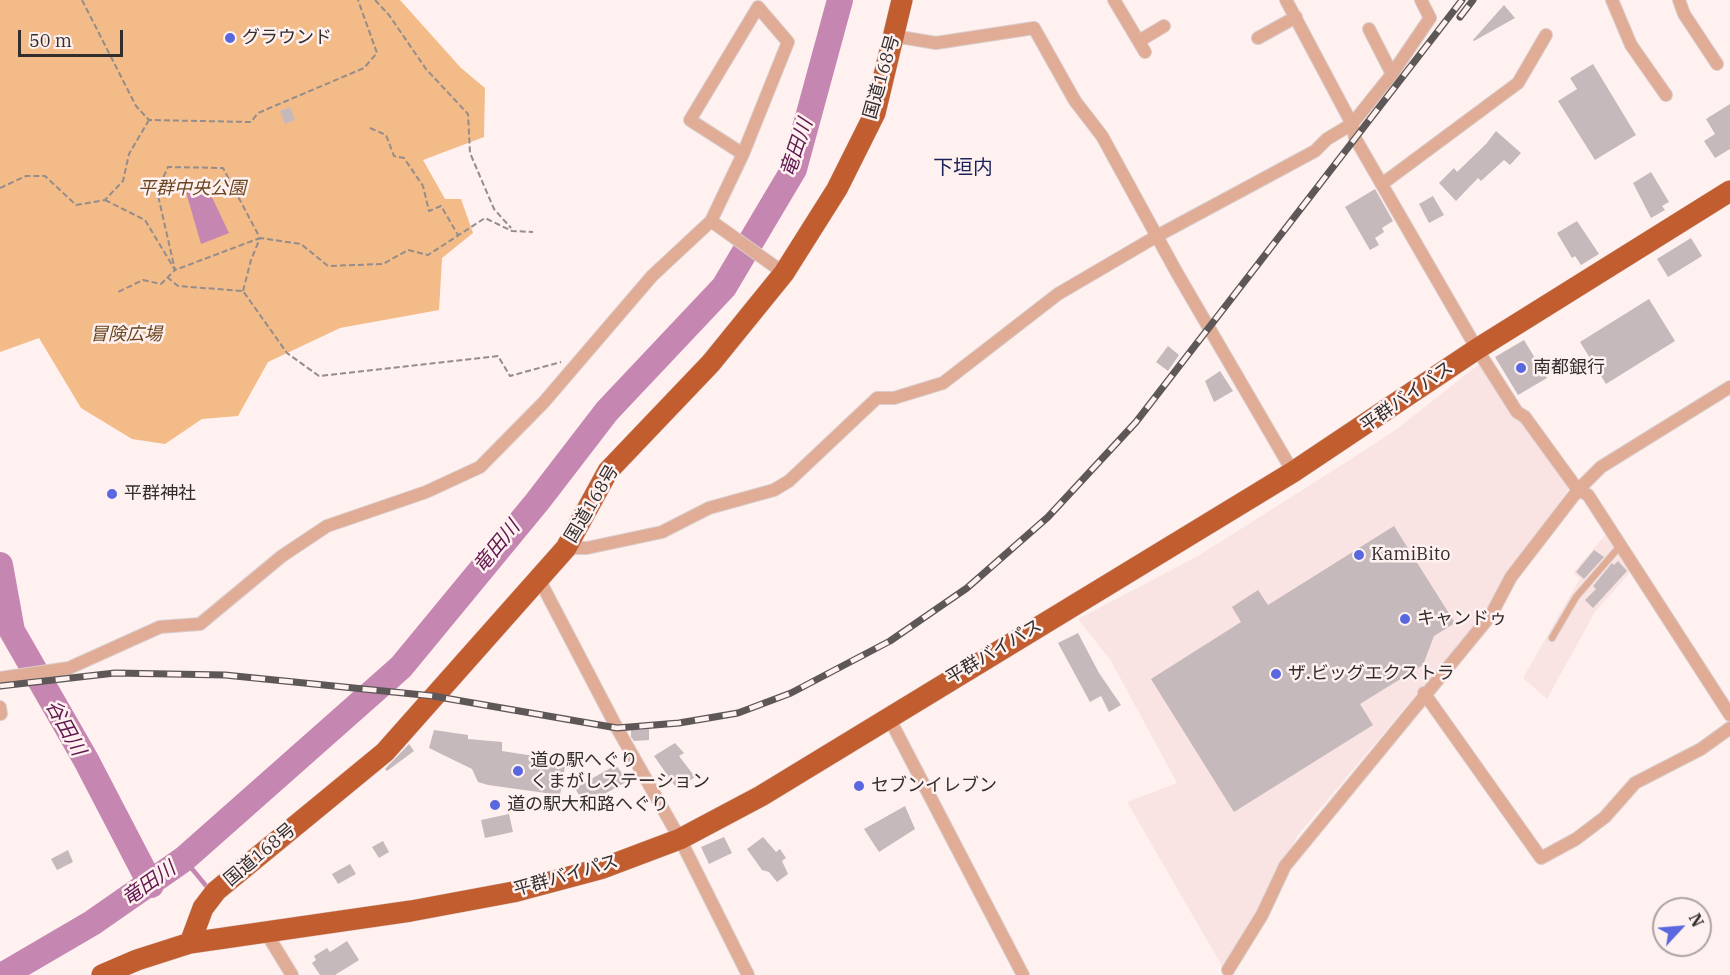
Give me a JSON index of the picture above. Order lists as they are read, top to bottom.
{
  "streets": {
    "highway": ["国道168号", "平群バイパス"]
  },
  "crossings": [
    ["国道168号", "平群バイパス"]
  ],
  "districts": ["下垣内"],
  "water": ["竜田川", "谷田川"],
  "parks": ["平群中央公園", "冒険広場"],
  "places": [
    "グラウンド",
    "南都銀行",
    "平群神社",
    "KamiBito",
    "キャンドゥ",
    "ザ.ビッグエクストラ",
    "道の駅へぐり くまがしステーション",
    "セブンイレブン",
    "道の駅大和路へぐり"
  ],
  "scale_bar": "50 m",
  "north": "top right"
}
